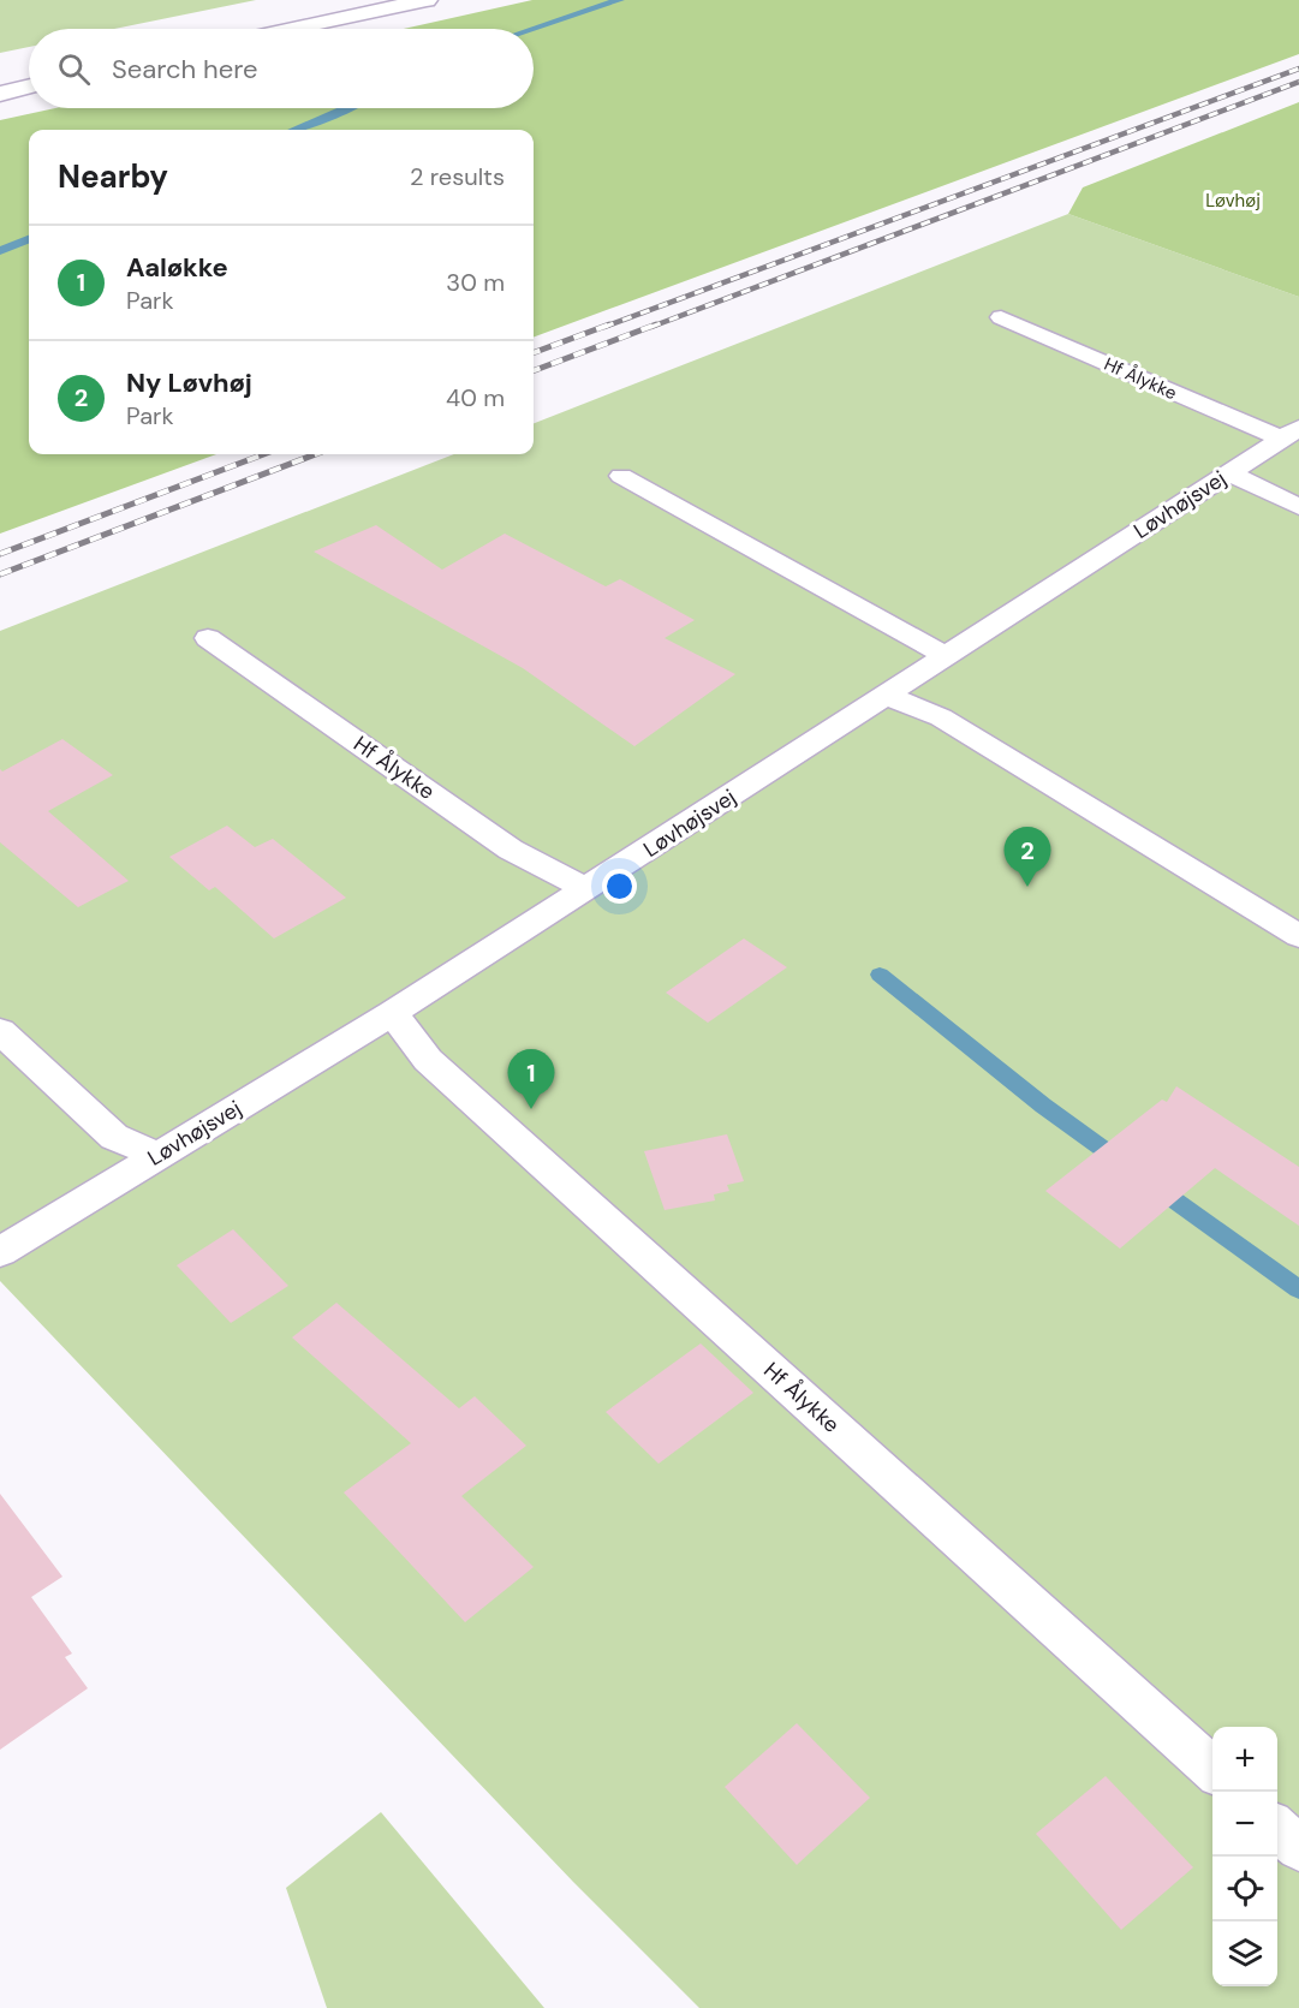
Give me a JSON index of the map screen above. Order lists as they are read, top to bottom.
{
  "streets": {
    "lane": ["Hf Ålykke", "Løvhøjsvej"]
  },
  "crossings": [
    ["Hf Ålykke", "Løvhøjsvej"]
  ],
  "parks": ["Løvhøj"],
  "page": {
    "search": "Search here",
    "heading": ["Nearby", "2 results"],
    "list": [
      {
        "mark": "1",
        "name": "Aaløkke",
        "note": "Park",
        "value": "30 m"
      },
      {
        "mark": "2",
        "name": "Ny Løvhøj",
        "note": "Park",
        "value": "40 m"
      }
    ],
    "pins": ["2", "1"],
    "map_buttons": ["+", "−"]
  }
}
